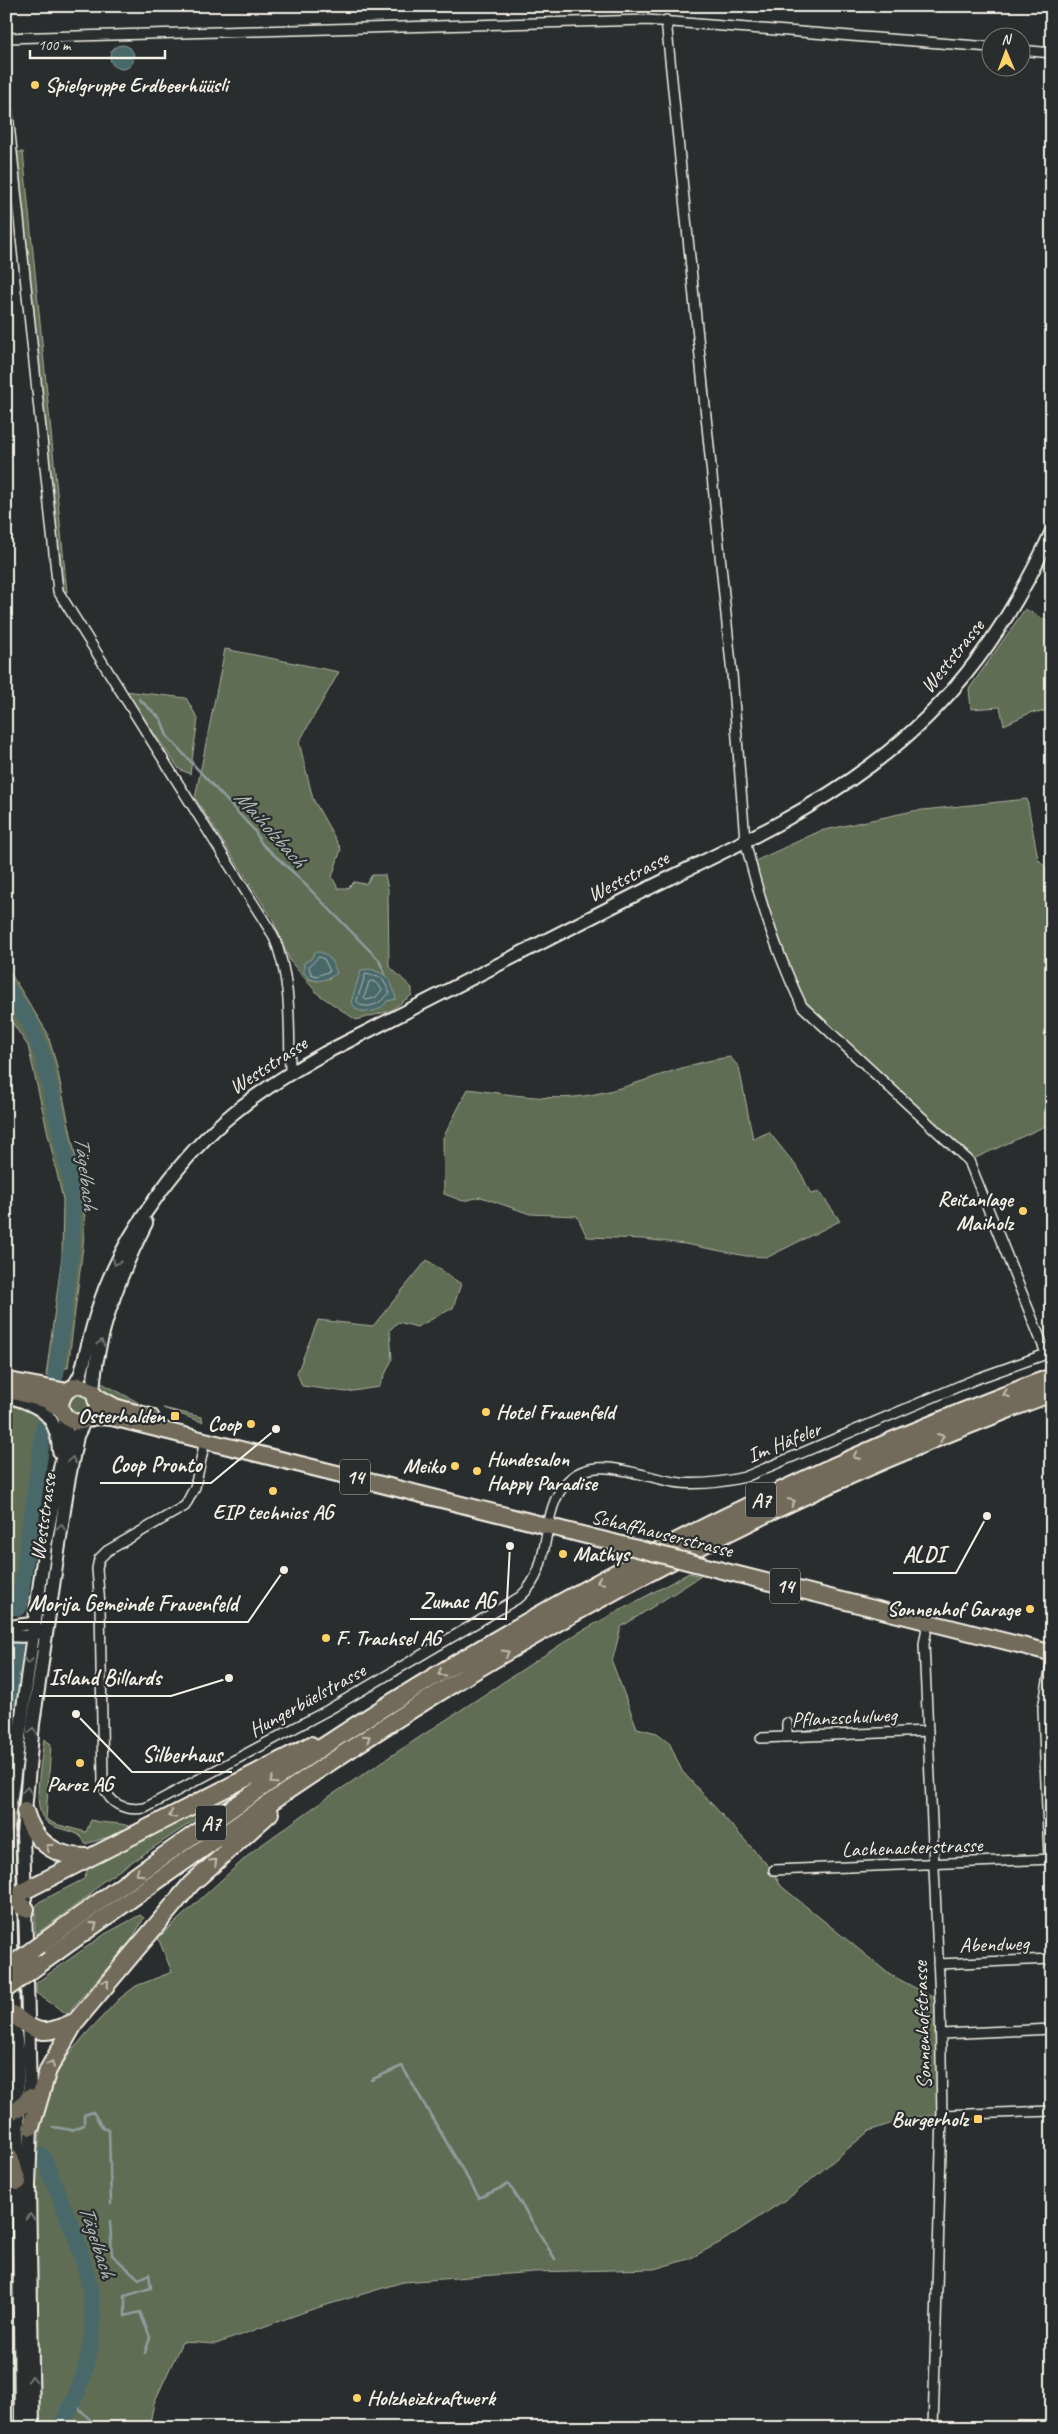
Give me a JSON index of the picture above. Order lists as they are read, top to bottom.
{
  "streets": {
    "highway": ["A7"],
    "main road": ["Weststrasse", "14", "Schaffhauserstrasse"],
    "street": [
      "Im Häfeler",
      "Hungerbüelstrasse",
      "Pflanzschulweg",
      "Lachenackerstrasse",
      "Abendweg",
      "Sonnenhofstrasse"
    ]
  },
  "crossings": [
    ["Weststrasse", "A7"],
    ["Weststrasse", "Schaffhauserstrasse"],
    ["Im Häfeler", "Schaffhauserstrasse"],
    ["Im Häfeler", "Hungerbüelstrasse"],
    ["Schaffhauserstrasse", "Hungerbüelstrasse"],
    ["Schaffhauserstrasse", "Sonnenhofstrasse"],
    ["Pflanzschulweg", "Sonnenhofstrasse"],
    ["Lachenackerstrasse", "Sonnenhofstrasse"],
    ["Abendweg", "Sonnenhofstrasse"]
  ],
  "water": ["Maiholzbach", "Tägelbach"],
  "places": {
    "other": [
      "Spielgruppe Erdbeerhüüsli",
      "Reitanlage Maiholz",
      "Hotel Frauenfeld",
      "Coop",
      "Coop Pronto",
      "Meiko",
      "Hundesalon Happy Paradise",
      "EIP technics AG",
      "ALDI",
      "Zumac AG",
      "Mathys",
      "Morija Gemeinde Frauenfeld",
      "Sonnenhof Garage",
      "F. Trachsel AG",
      "Island Billards",
      "Silberhaus",
      "Paroz AG",
      "Holzheizkraftwerk"
    ],
    "transit": ["Osterhalden", "Burgerholz"]
  },
  "scale_bar": "100 m",
  "north": "top"
}
